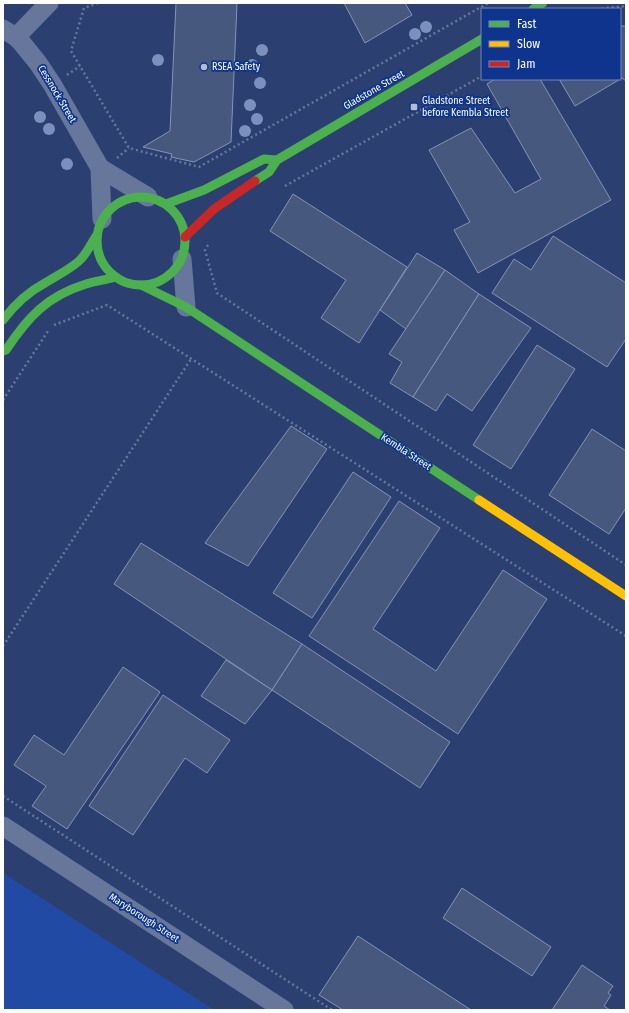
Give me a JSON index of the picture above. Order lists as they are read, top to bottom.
{
  "streets": {
    "street": [
      "Gladstone Street",
      "Cessnock Street",
      "Kembla Street",
      "Maryborough Street"
    ]
  },
  "crossings": [
    ["Gladstone Street", "Cessnock Street"],
    ["Gladstone Street", "Kembla Street"],
    ["Cessnock Street", "Kembla Street"]
  ],
  "places": {
    "other": ["RSEA Safety"],
    "transit": ["Gladstone Street before Kembla Street"]
  },
  "legend": ["Fast", "Slow", "Jam"]
}
